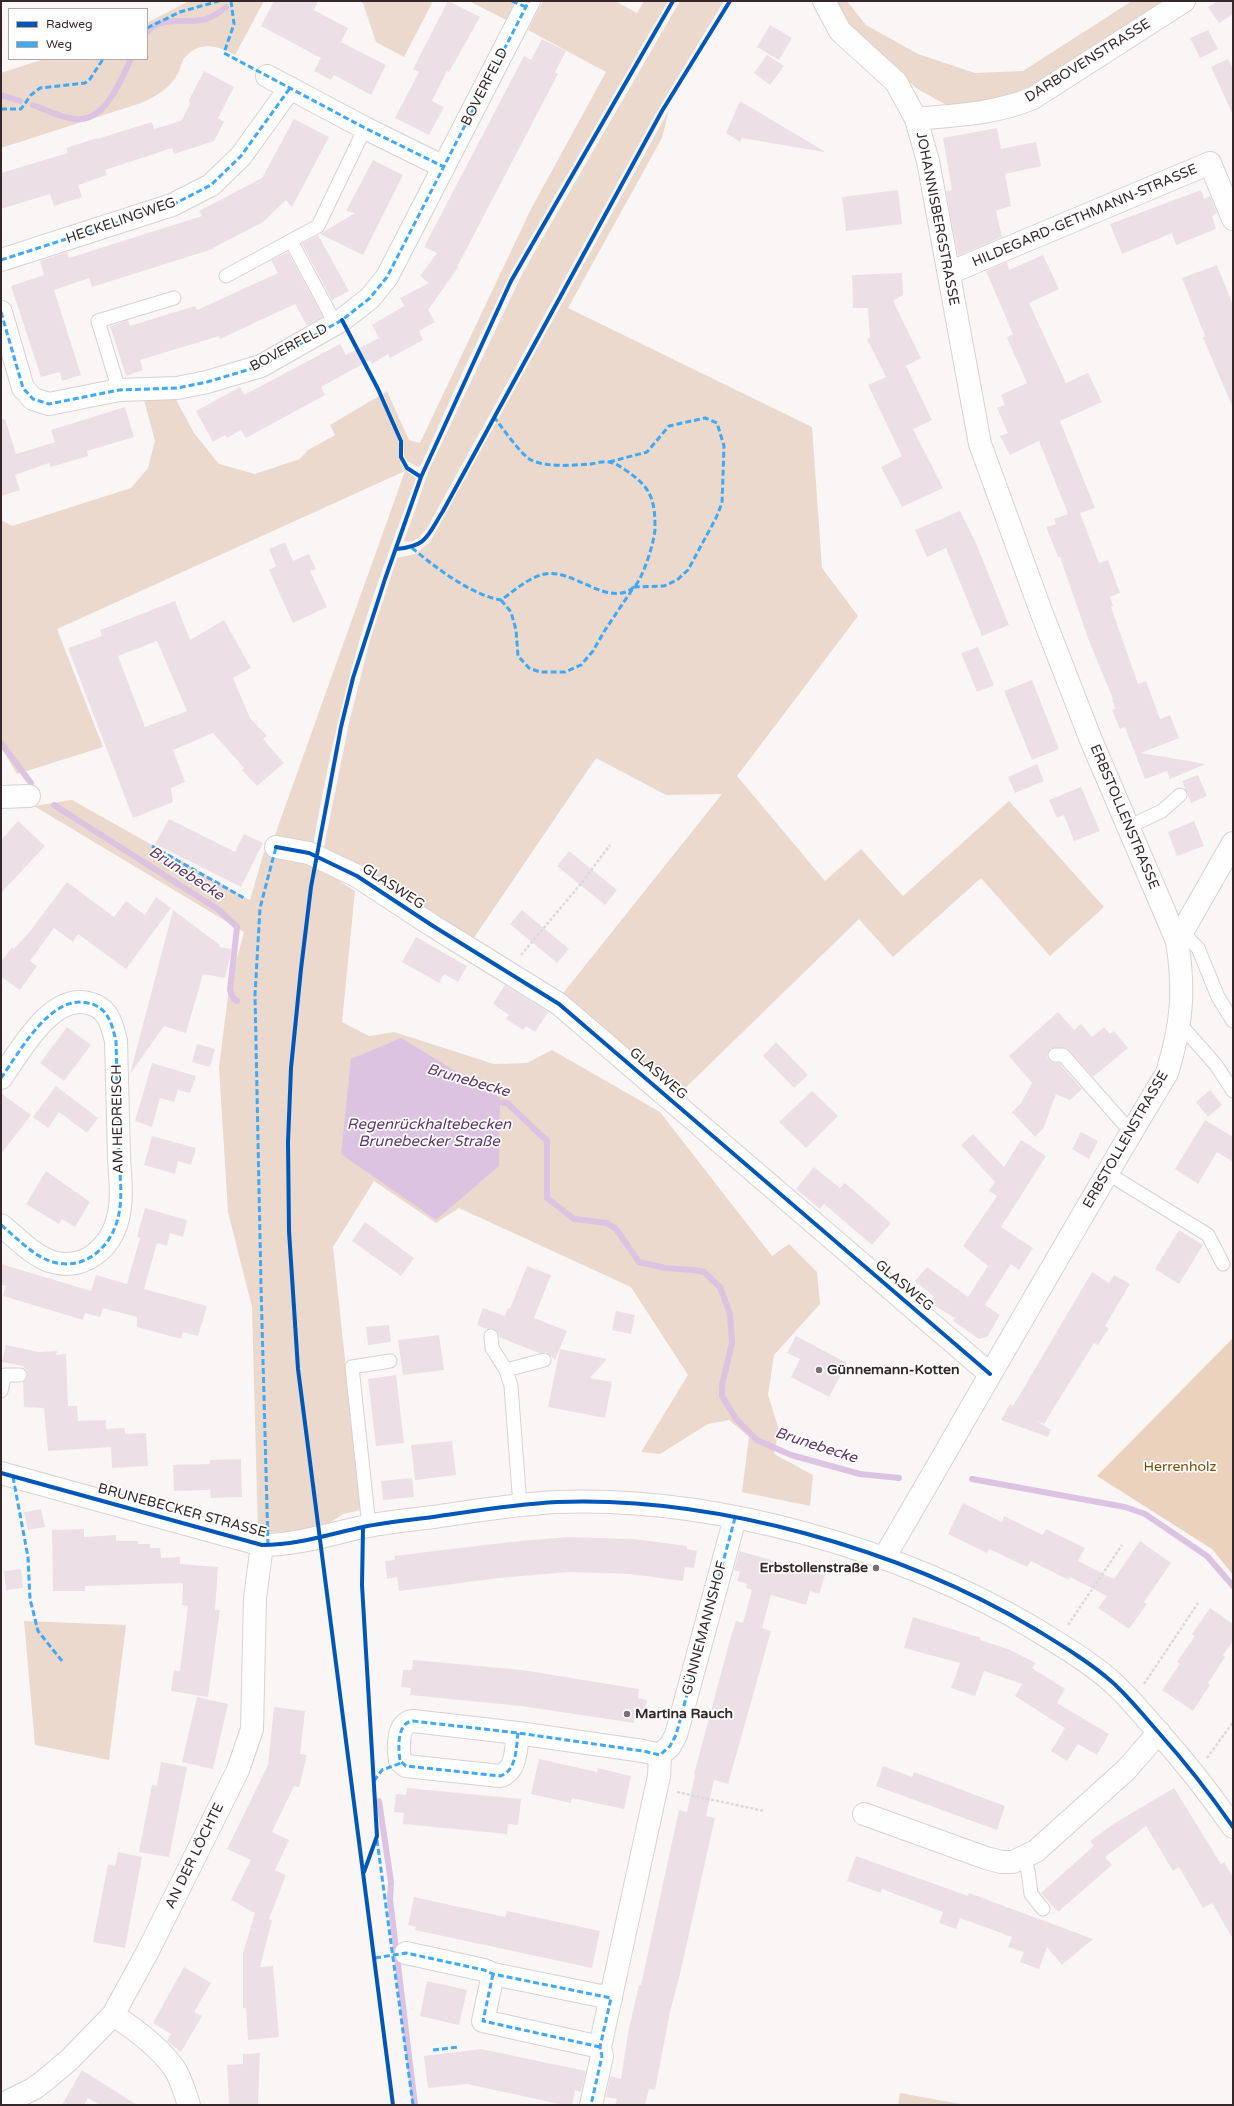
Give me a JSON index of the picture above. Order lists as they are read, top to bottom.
{
  "streets": {
    "street": [
      "DARBOVENSTRASSE",
      "BOVERFELD",
      "HILDEGARD-GETHMANN-STRASSE",
      "JOHANNISBERGSTRASSE",
      "HECKELINGWEG",
      "ERBSTOLLENSTRASSE",
      "GLASWEG",
      "AM HEDREISCH",
      "BRUNEBECKER STRASSE",
      "GÜNNEMANNSHOF",
      "AN DER LÖCHTE"
    ]
  },
  "crossings": [
    ["DARBOVENSTRASSE", "JOHANNISBERGSTRASSE"],
    ["HILDEGARD-GETHMANN-STRASSE", "JOHANNISBERGSTRASSE"],
    ["JOHANNISBERGSTRASSE", "ERBSTOLLENSTRASSE"],
    ["ERBSTOLLENSTRASSE", "GLASWEG"],
    ["ERBSTOLLENSTRASSE", "BRUNEBECKER STRASSE"],
    ["BRUNEBECKER STRASSE", "GÜNNEMANNSHOF"],
    ["BRUNEBECKER STRASSE", "AN DER LÖCHTE"]
  ],
  "water": ["Brunebecke", "Regenrückhaltebecken Brunebecker Straße"],
  "parks": ["Herrenholz"],
  "places": ["Günnemann-Kotten", "Erbstollenstraße", "Martina Rauch"],
  "legend": ["Radweg", "Weg"]
}
